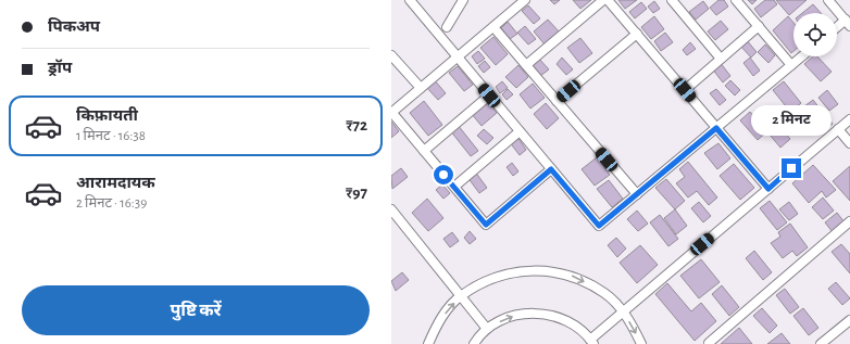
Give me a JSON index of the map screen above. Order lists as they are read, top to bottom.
{
  "page": {
    "banner": ["पिकअप", "ड्रॉप"],
    "list": [
      {
        "name": "किफ़ायती",
        "note": "1 मिनट · 16:38",
        "value": "₹72"
      },
      {
        "name": "आरामदायक",
        "note": "2 मिनट · 16:39",
        "value": "₹97"
      }
    ],
    "bubble": "2 मिनट",
    "buttons": "पुष्टि करें"
  }
}
